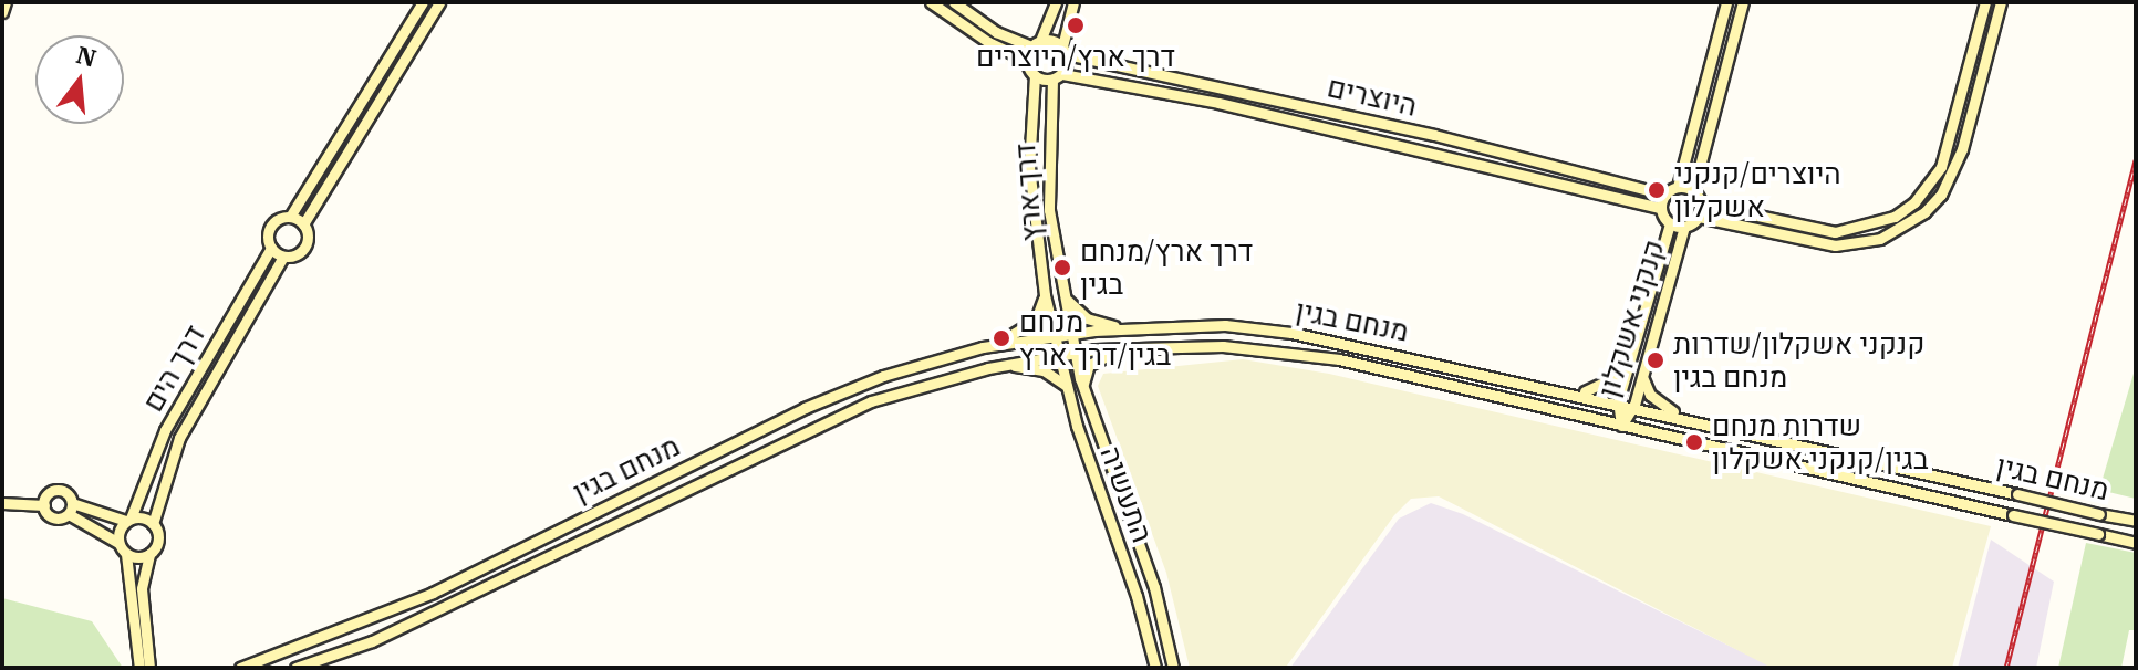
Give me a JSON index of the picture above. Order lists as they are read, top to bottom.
{
  "streets": {
    "street": [
      "היוצרים",
      "דרך ארץ",
      "קנקני אשקלון",
      "מנחם בגין",
      "דרך הים",
      "התעשיה"
    ]
  },
  "crossings": [
    ["היוצרים", "דרך ארץ"],
    ["היוצרים", "קנקני אשקלון"],
    ["דרך ארץ", "מנחם בגין"],
    ["דרך ארץ", "התעשיה"],
    ["קנקני אשקלון", "מנחם בגין"],
    ["מנחם בגין", "התעשיה"]
  ],
  "places": [
    "דרך ארץ/היוצרים",
    "היוצרים/קנקני אשקלון",
    "דרך ארץ/מנחם בגין",
    "מנחם בגין/דרך ארץ",
    "קנקני אשקלון/שדרות מנחם בגין",
    "שדרות מנחם בגין/קנקני אשקלון"
  ],
  "north": "top"
}
